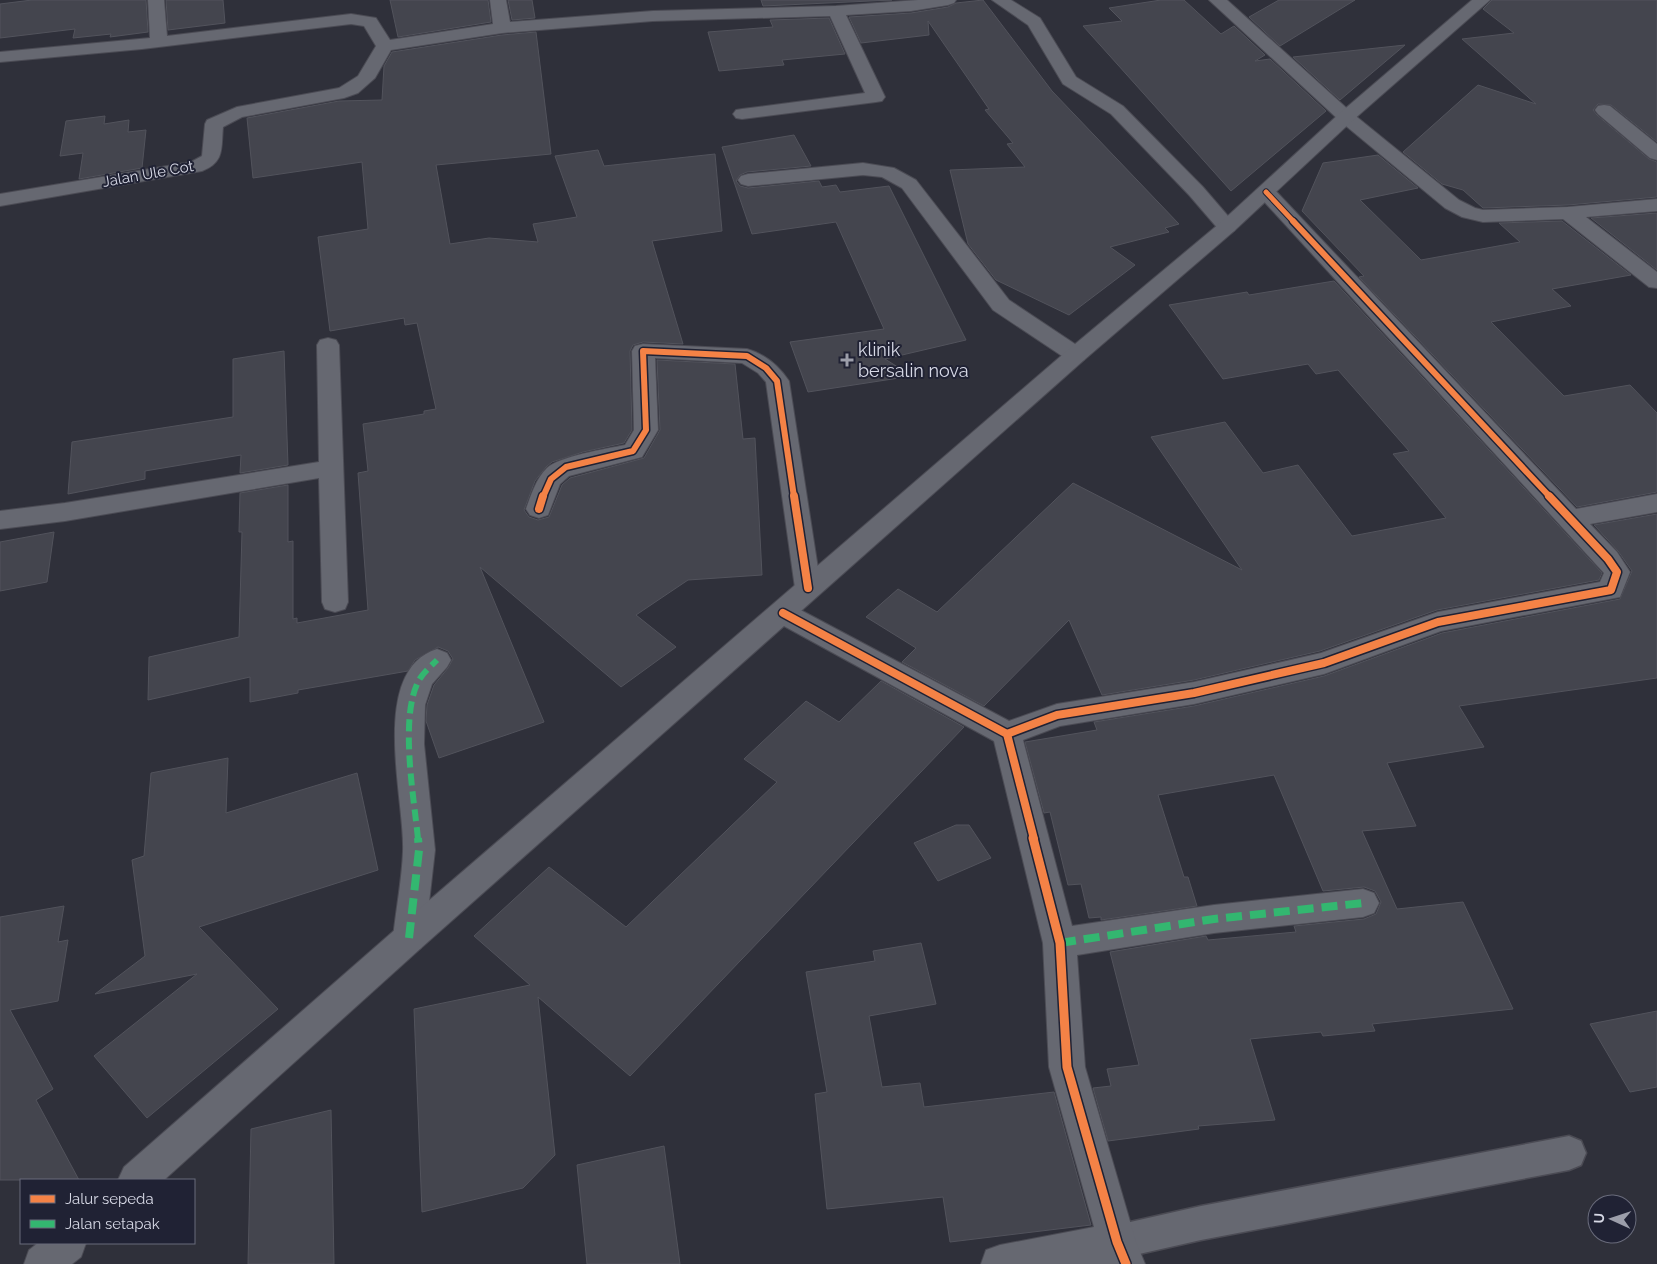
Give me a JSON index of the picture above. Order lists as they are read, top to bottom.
{
  "streets": {
    "street": ["Jalan Ule Cot"]
  },
  "places": {
    "health": ["klinik bersalin nova"]
  },
  "legend": ["Jalur sepeda", "Jalan setapak"],
  "north": "left"
}
